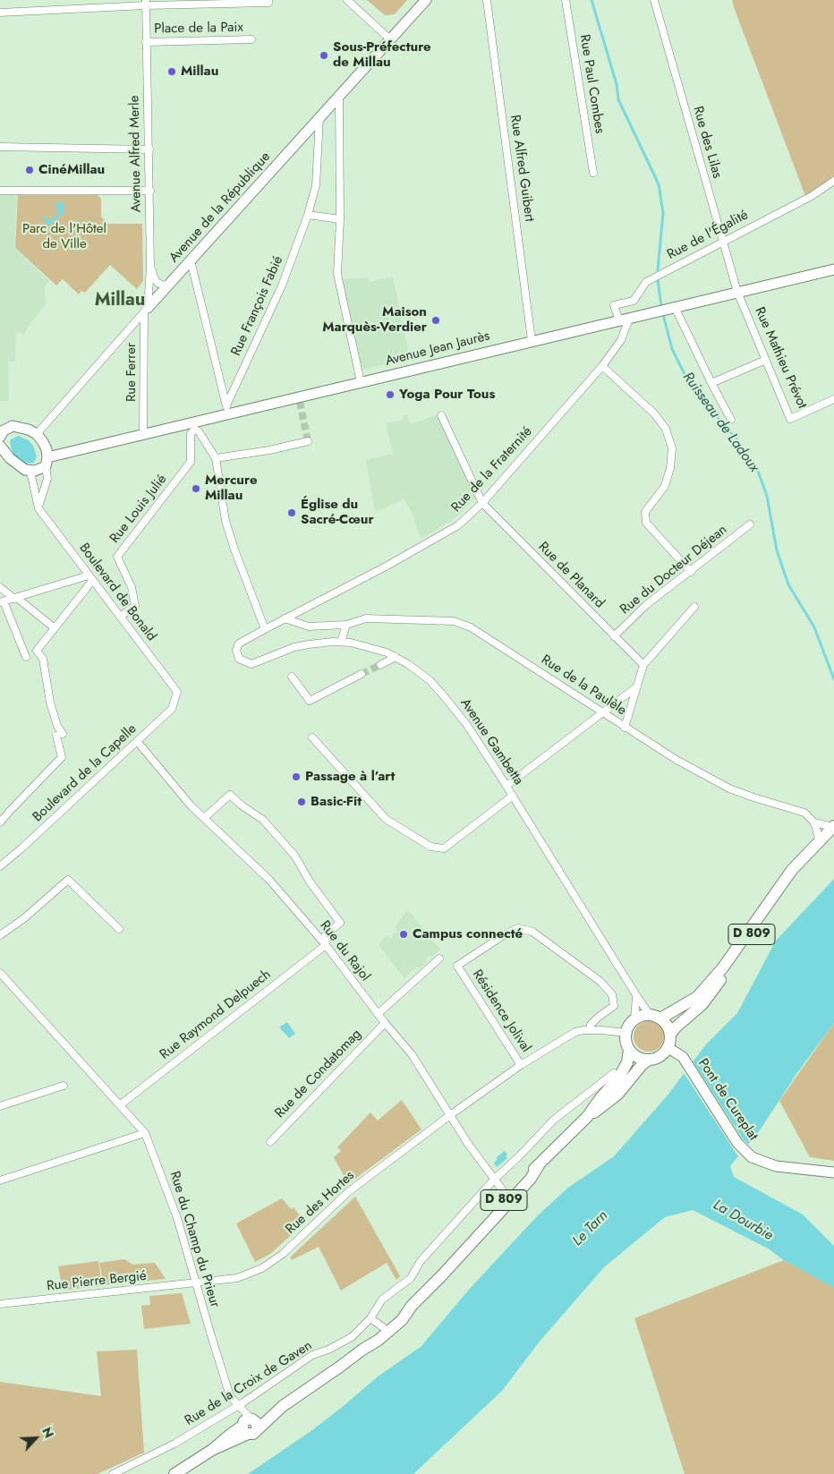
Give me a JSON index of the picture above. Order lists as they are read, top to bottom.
{
  "streets": {
    "main road": [
      "Avenue de la République",
      "Avenue Jean Jaurès",
      "D 809",
      "Pont de Cureplat"
    ],
    "street": [
      "Place de la Paix",
      "Rue Paul Combes",
      "Rue des Lilas",
      "Avenue Alfred Merle",
      "Rue Alfred Guibert",
      "Rue de l'Égalité",
      "Rue François Fabié",
      "Rue Mathieu Prévot",
      "Rue Ferrer",
      "Rue de la Fraternité",
      "Rue Louis Julié",
      "Rue du Docteur Déjean",
      "Rue de Planard",
      "Boulevard de Bonald",
      "Rue de la Paulèle",
      "Avenue Gambetta",
      "Boulevard de la Capelle",
      "Rue du Rajol",
      "Résidence Jolival",
      "Rue Raymond Delpuech",
      "Rue de Condatomag",
      "Rue des Hortes",
      "Rue du Champ du Prieur",
      "Rue Pierre Bergié",
      "Rue de la Croix de Gaven"
    ]
  },
  "crossings": [
    ["Place de la Paix", "Avenue Alfred Merle"],
    ["Rue des Lilas", "Rue de l'Égalité"],
    ["Rue des Lilas", "Avenue Jean Jaurès"],
    ["Rue des Lilas", "Rue Mathieu Prévot"],
    ["Avenue Alfred Merle", "Avenue de la République"],
    ["Avenue Alfred Merle", "Rue Ferrer"],
    ["Rue Alfred Guibert", "Avenue Jean Jaurès"],
    ["Avenue de la République", "Rue François Fabié"],
    ["Avenue de la République", "Rue Ferrer"],
    ["Rue de l'Égalité", "Avenue Jean Jaurès"],
    ["Rue de l'Égalité", "Rue de la Fraternité"],
    ["Rue François Fabié", "Avenue Jean Jaurès"],
    ["Avenue Jean Jaurès", "Rue Mathieu Prévot"],
    ["Avenue Jean Jaurès", "Rue Ferrer"],
    ["Avenue Jean Jaurès", "Rue de la Fraternité"],
    ["Avenue Jean Jaurès", "Rue Louis Julié"],
    ["Avenue Jean Jaurès", "Boulevard de Bonald"],
    ["Rue de la Fraternité", "Rue de Planard"],
    ["Rue de la Fraternité", "Rue de la Paulèle"],
    ["Rue de la Fraternité", "Avenue Gambetta"],
    ["Rue Louis Julié", "Boulevard de Bonald"],
    ["Rue du Docteur Déjean", "Rue de Planard"],
    ["Boulevard de Bonald", "Boulevard de la Capelle"],
    ["Rue de la Paulèle", "D 809"],
    ["Avenue Gambetta", "D 809"],
    ["Avenue Gambetta", "Pont de Cureplat"],
    ["Avenue Gambetta", "Rue des Hortes"],
    ["Boulevard de la Capelle", "Rue du Rajol"],
    ["D 809", "Rue du Rajol"],
    ["D 809", "Pont de Cureplat"],
    ["D 809", "Rue des Hortes"],
    ["D 809", "Rue du Champ du Prieur"],
    ["Rue du Rajol", "Rue Raymond Delpuech"],
    ["Rue du Rajol", "Rue de Condatomag"],
    ["Rue du Rajol", "Rue des Hortes"],
    ["Rue du Rajol", "Rue de la Croix de Gaven"],
    ["Résidence Jolival", "Rue des Hortes"],
    ["Rue Raymond Delpuech", "Rue du Champ du Prieur"],
    ["Pont de Cureplat", "Rue des Hortes"],
    ["Rue des Hortes", "Rue du Champ du Prieur"],
    ["Rue des Hortes", "Rue Pierre Bergié"],
    ["Rue du Champ du Prieur", "Rue Pierre Bergié"],
    ["Rue du Champ du Prieur", "Rue de la Croix de Gaven"]
  ],
  "districts": ["Millau"],
  "water": ["Ruisseau de Ladoux", "La Dourbie", "Le Tarn"],
  "parks": ["Parc de l'Hôtel de Ville"],
  "places": [
    "Sous-Préfecture de Millau",
    "Millau",
    "CinéMillau",
    "Maison Marquès-Verdier",
    "Yoga Pour Tous",
    "Mercure Millau",
    "Église du Sacré-Cœur",
    "Passage à l’art",
    "Basic-Fit",
    "Campus connecté"
  ],
  "north": "top right"
}
